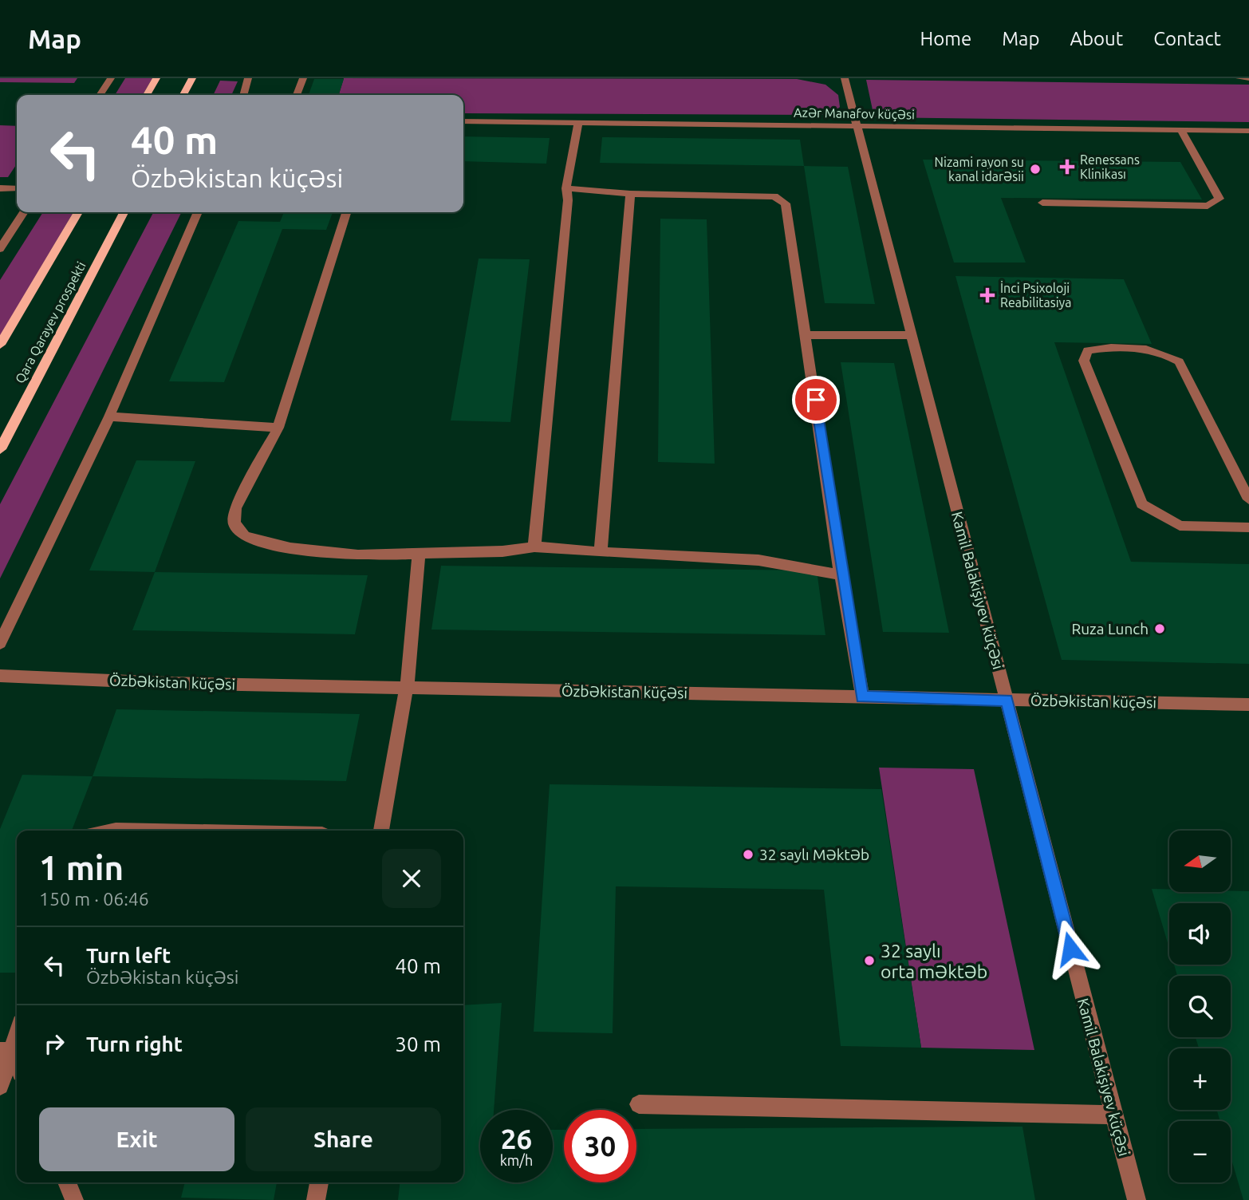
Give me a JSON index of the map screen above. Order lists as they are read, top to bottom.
{
  "streets": {
    "main road": ["Qara Qarayev prospekti"],
    "street": ["Azər Manafov küçəsi", "Kamil Balakişiyev küçəsi", "Özbəkistan küçəsi"]
  },
  "crossings": [
    ["Azər Manafov küçəsi", "Kamil Balakişiyev küçəsi"],
    ["Kamil Balakişiyev küçəsi", "Özbəkistan küçəsi"]
  ],
  "places": {
    "health": ["Renessans Klinikası", "İnci Psixoloji Reabilitasiya"],
    "other": [
      "Nizami rayon su kanal idarəsii",
      "Ruza Lunch",
      "32 saylı Məktəb",
      "32 saylı orta məktəb"
    ]
  },
  "north": "left",
  "page": {
    "header": "Map",
    "nav": [
      "Home",
      "Map",
      "About",
      "Contact"
    ],
    "turn": ["40 m", "Özbəkistan küçəsi"],
    "map_buttons": ["+", "−"],
    "heading": ["1 min", "150 m · 06:46"],
    "list": [
      {
        "name": "Turn left",
        "note": "Özbəkistan küçəsi",
        "value": "40 m"
      },
      {
        "name": "Turn right",
        "value": "30 m"
      }
    ],
    "buttons": ["Exit", "Share"],
    "speed": "26 km/h",
    "limit": "30"
  }
}
